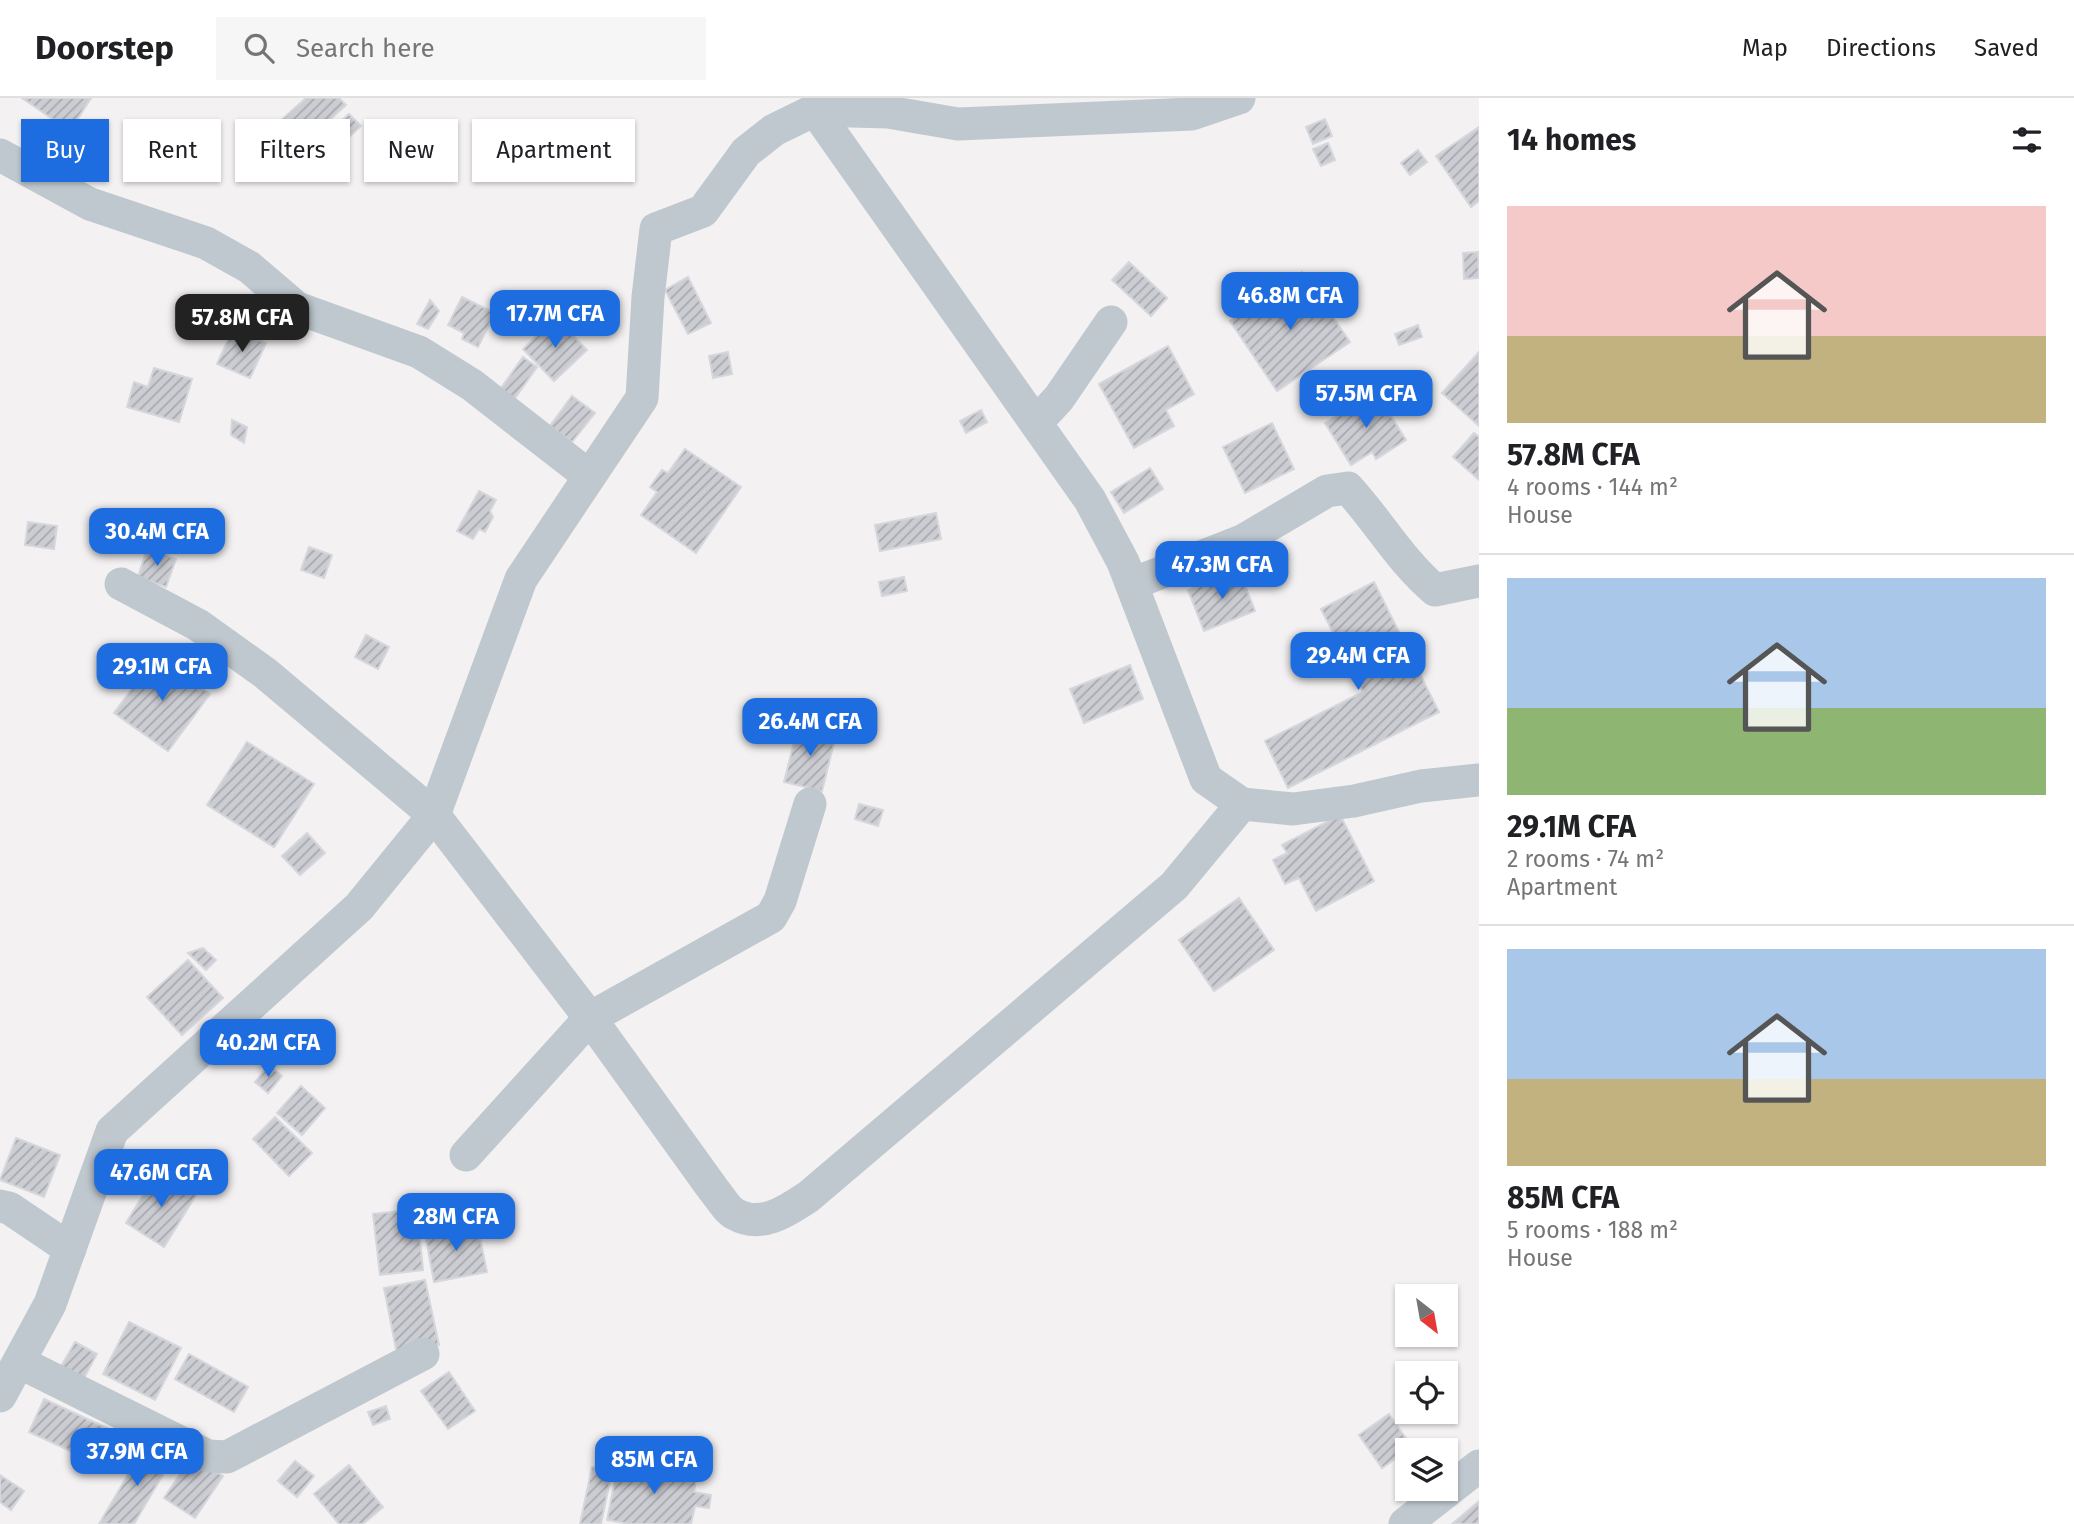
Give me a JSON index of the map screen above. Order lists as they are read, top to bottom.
{
  "north": "bottom right",
  "page": {
    "header": "Doorstep",
    "search": "Search here",
    "nav": ["Map", "Directions", "Saved"],
    "heading": "14 homes",
    "chip": [
      "Buy",
      "Rent",
      "Filters",
      "New",
      "Apartment"
    ],
    "list": [
      {
        "name": "57.8M CFA",
        "note": "4 rooms · 144 m² · House"
      },
      {
        "name": "29.1M CFA",
        "note": "2 rooms · 74 m² · Apartment"
      },
      {
        "name": "85M CFA",
        "note": "5 rooms · 188 m² · House"
      }
    ],
    "price": [
      "46.8M CFA",
      "17.7M CFA",
      "57.8M CFA",
      "57.5M CFA",
      "30.4M CFA",
      "47.3M CFA",
      "29.4M CFA",
      "29.1M CFA",
      "26.4M CFA",
      "40.2M CFA",
      "47.6M CFA",
      "28M CFA",
      "37.9M CFA",
      "85M CFA"
    ]
  }
}
